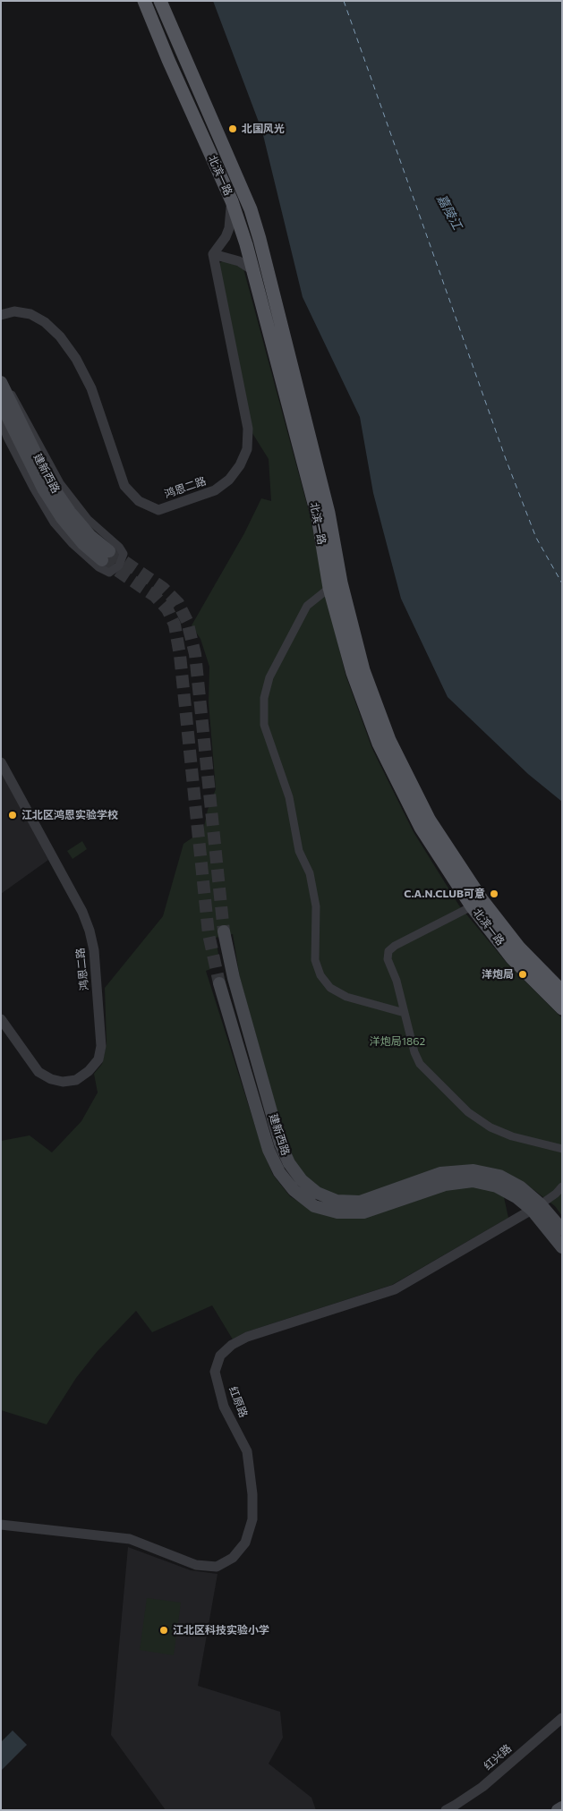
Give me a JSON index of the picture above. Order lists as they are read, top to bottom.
{
  "streets": {
    "main road": ["北滨一路", "建新西路"],
    "street": ["鸿恩二路", "红原路", "红兴路"]
  },
  "crossings": [
    ["建新西路", "红原路"]
  ],
  "water": ["嘉陵江"],
  "parks": ["洋炮局1862"],
  "places": [
    "北国风光",
    "江北区鸿恩实验学校",
    "C.A.N.CLUB可意",
    "洋炮局",
    "江北区科技实验小学"
  ]
}
